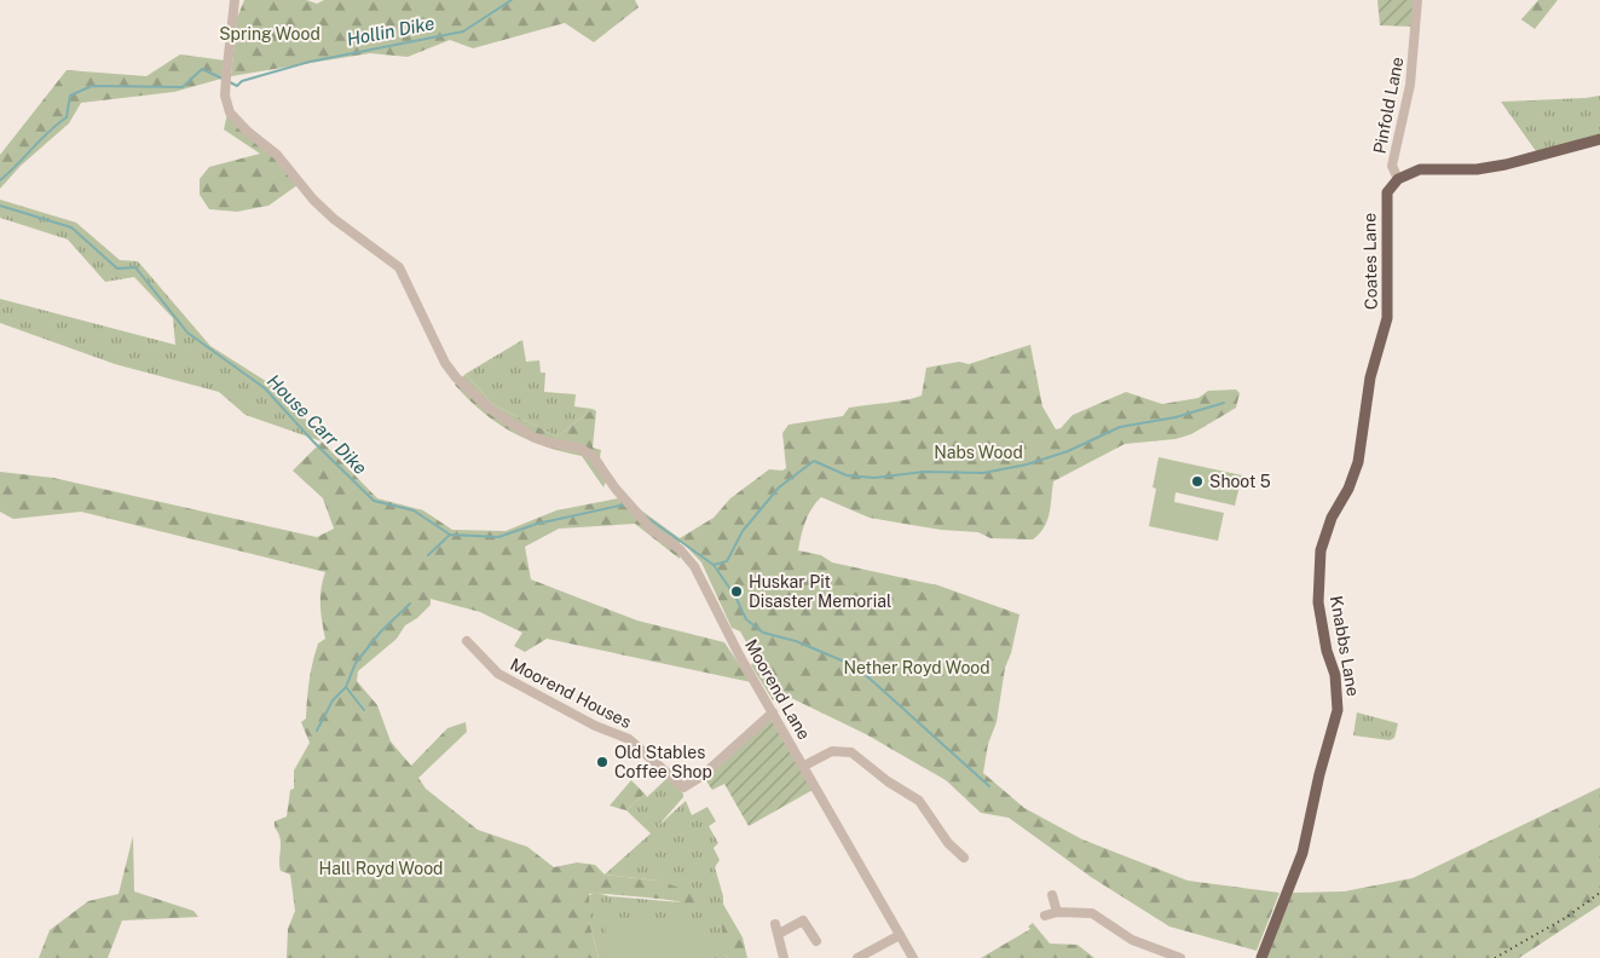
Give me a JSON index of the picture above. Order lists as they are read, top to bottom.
{
  "streets": {
    "main road": ["Coates Lane", "Knabbs Lane"],
    "street": ["Pinfold Lane", "Moorend Lane", "Moorend Houses"]
  },
  "crossings": [
    ["Pinfold Lane", "Coates Lane"],
    ["Coates Lane", "Knabbs Lane"],
    ["Moorend Lane", "Moorend Houses"]
  ],
  "water": ["Hollin Dike", "House Carr Dike"],
  "parks": [
    "Spring Wood",
    "Nabs Wood",
    "Nether Royd Wood",
    "Hall Royd Wood"
  ],
  "places": ["Shoot 5", "Huskar Pit Disaster Memorial", "Old Stables Coffee Shop"]
}
